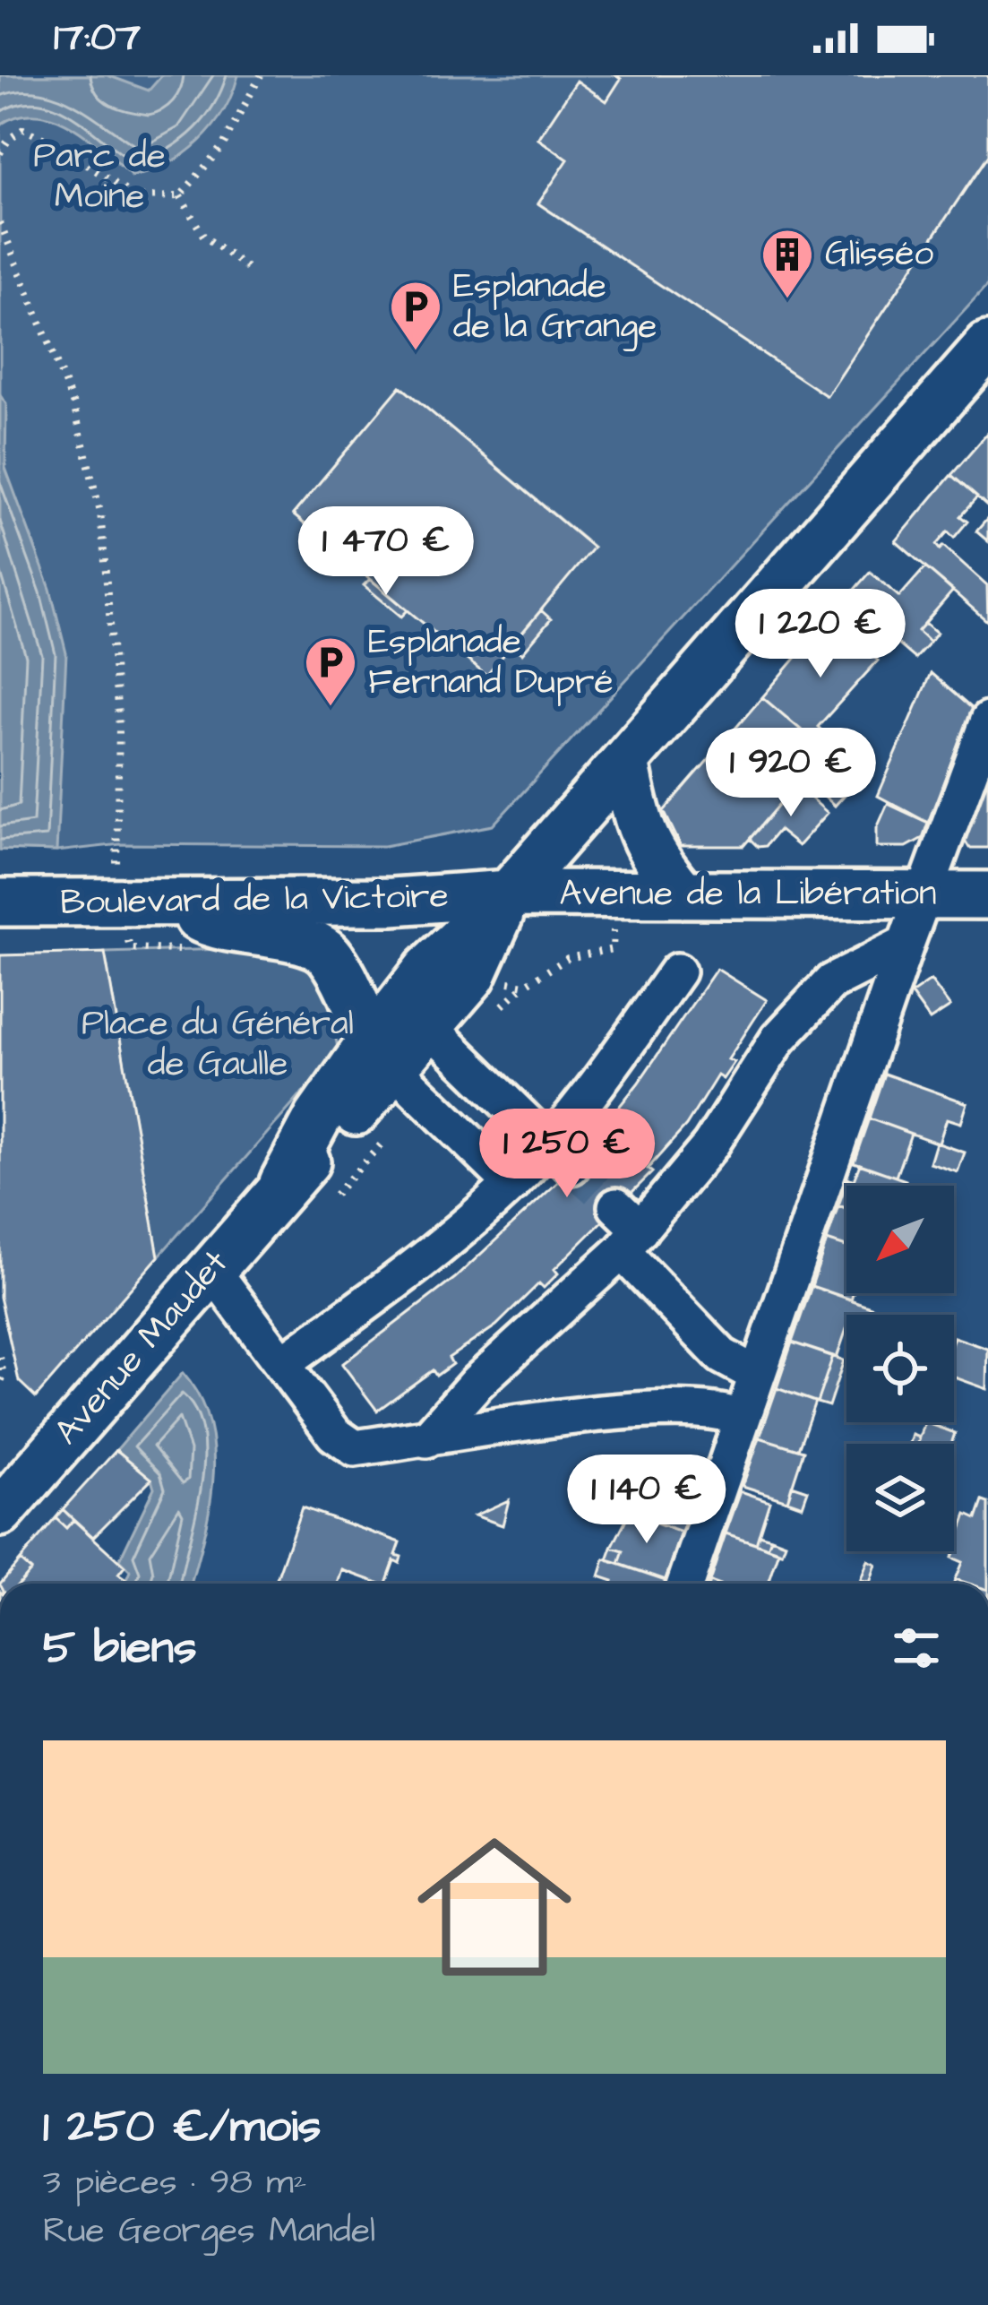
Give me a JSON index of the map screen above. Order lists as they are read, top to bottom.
{
  "streets": {
    "main road": ["Avenue de la Libération", "Boulevard de la Victoire", "Avenue Maudet"]
  },
  "crossings": [
    ["Avenue de la Libération", "Boulevard de la Victoire"],
    ["Avenue de la Libération", "Avenue Maudet"],
    ["Boulevard de la Victoire", "Avenue Maudet"]
  ],
  "parks": ["Parc de Moine", "Place du Général de Gaulle"],
  "places": {
    "building": ["Glisséo"],
    "parking": ["Esplanade de la Grange", "Esplanade Fernand Dupré"]
  },
  "north": "bottom left",
  "page": {
    "status": "17:07",
    "price": [
      "1 470 €",
      "1 220 €",
      "1 920 €",
      "1 250 €",
      "1 140 €"
    ],
    "heading": "5 biens",
    "list": [
      {
        "name": "1 250 €/mois",
        "note": "3 pièces · 98 m² · Rue Georges Mandel"
      }
    ]
  }
}
